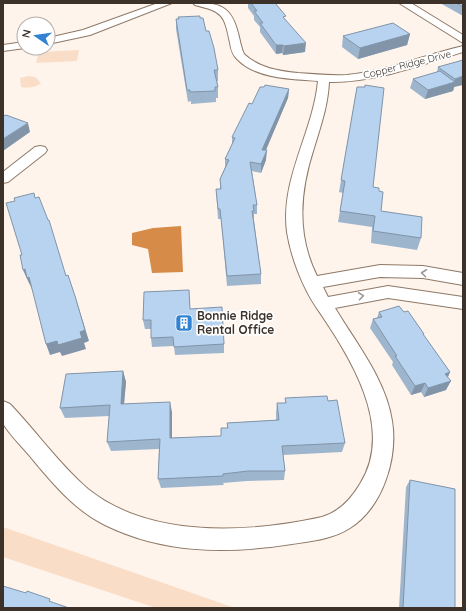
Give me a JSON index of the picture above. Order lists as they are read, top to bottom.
{
  "streets": {
    "street": ["Copper Ridge Drive"]
  },
  "places": {
    "building": ["Bonnie Ridge Rental Office"]
  },
  "north": "left"
}
